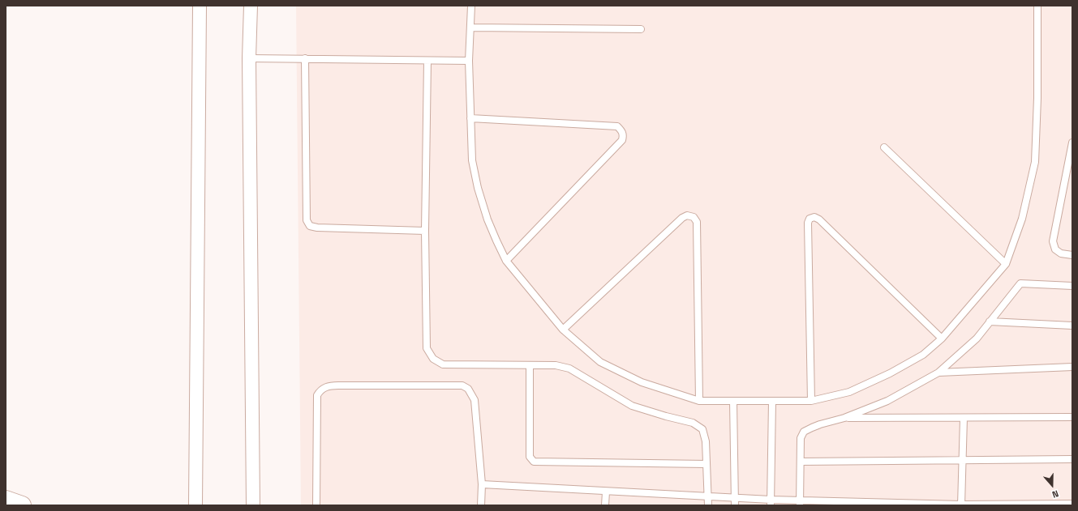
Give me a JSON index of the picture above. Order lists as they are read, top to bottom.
{
  "north": "bottom"
}
